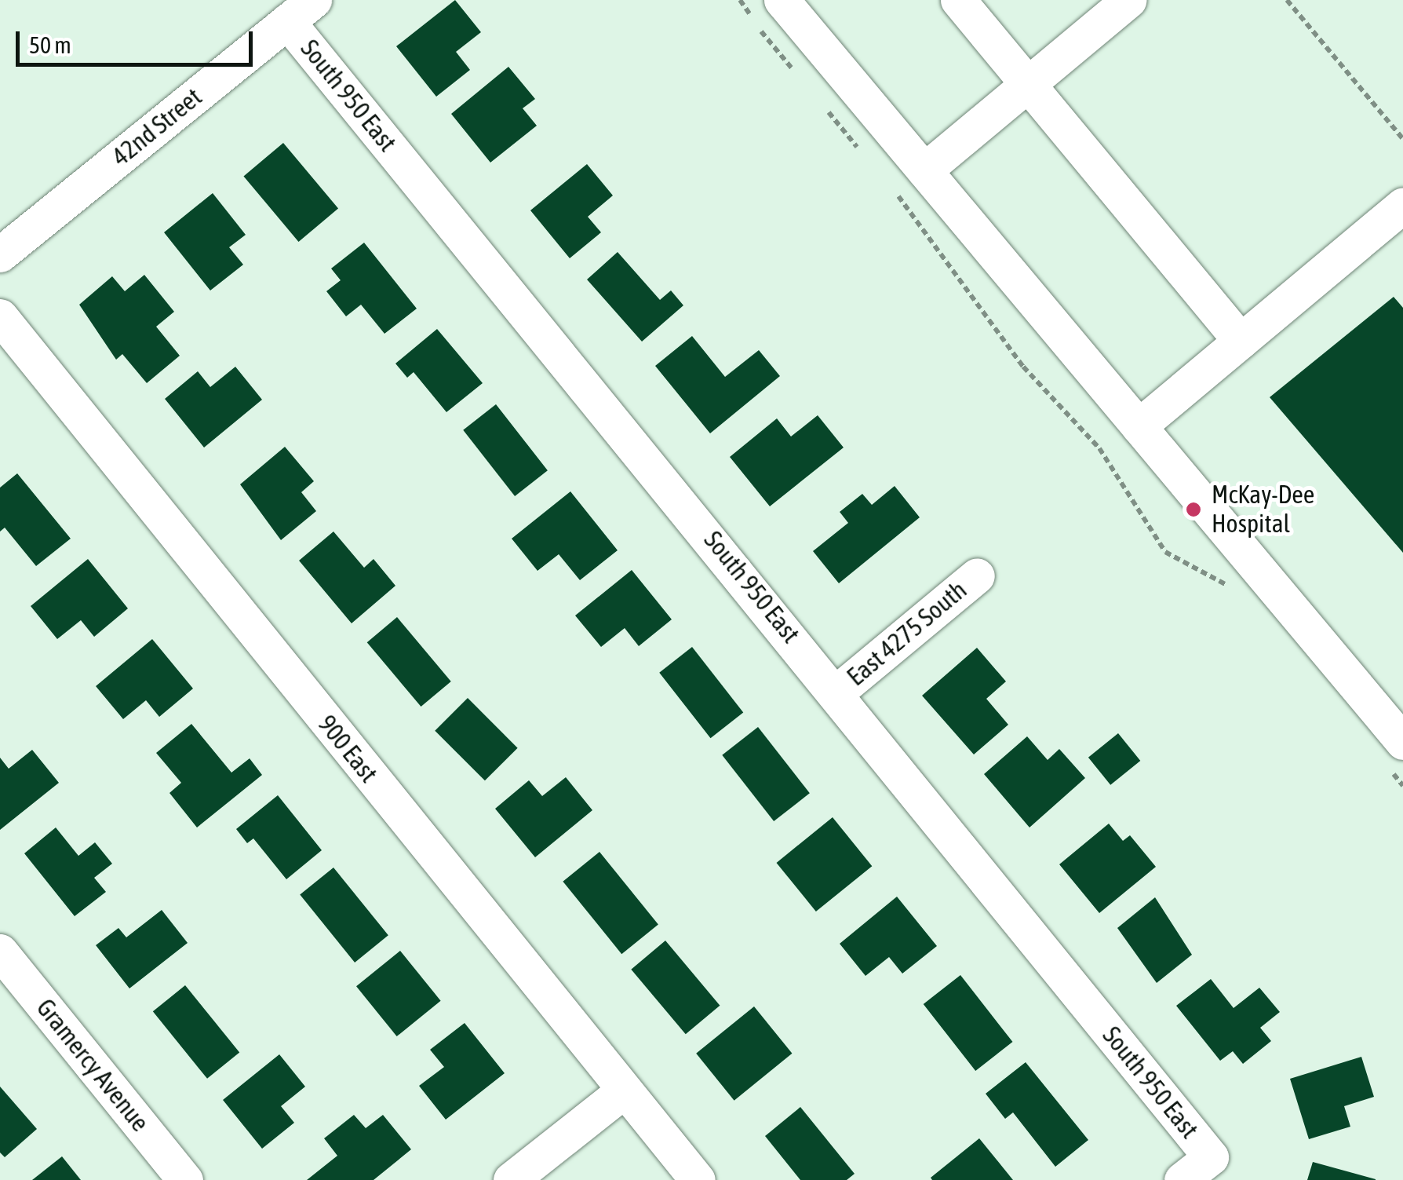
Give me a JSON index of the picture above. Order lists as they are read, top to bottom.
{
  "streets": {
    "street": [
      "South 950 East",
      "42nd Street",
      "East 4275 South",
      "900 East",
      "Gramercy Avenue"
    ]
  },
  "crossings": [
    ["South 950 East", "42nd Street"],
    ["South 950 East", "East 4275 South"]
  ],
  "places": ["McKay-Dee Hospital"],
  "scale_bar": "50 m"
}
